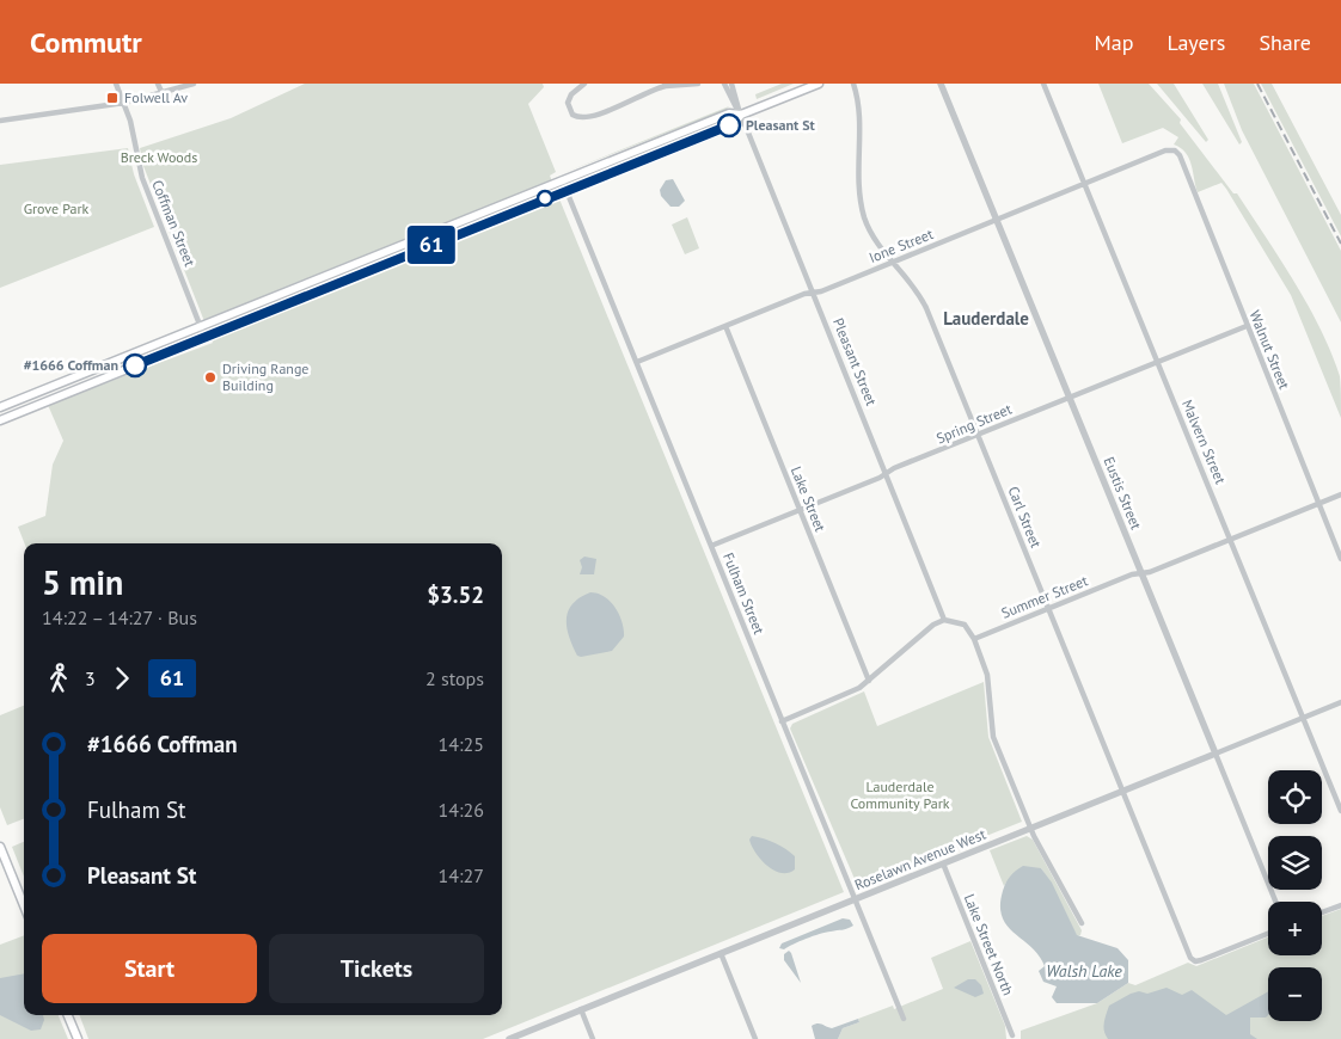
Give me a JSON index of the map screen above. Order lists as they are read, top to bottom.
{
  "streets": {
    "street": [
      "Coffman Street",
      "Ione Street",
      "Walnut Street",
      "Pleasant Street",
      "Spring Street",
      "Malvern Street",
      "Eustis Street",
      "Lake Street",
      "Carl Street",
      "Fulham Street",
      "Summer Street",
      "Roselawn Avenue West",
      "Lake Street North"
    ]
  },
  "crossings": [
    ["Ione Street", "Walnut Street"],
    ["Ione Street", "Pleasant Street"],
    ["Ione Street", "Malvern Street"],
    ["Ione Street", "Eustis Street"],
    ["Ione Street", "Lake Street"],
    ["Ione Street", "Carl Street"],
    ["Ione Street", "Fulham Street"],
    ["Walnut Street", "Spring Street"],
    ["Walnut Street", "Summer Street"],
    ["Pleasant Street", "Spring Street"],
    ["Spring Street", "Malvern Street"],
    ["Spring Street", "Eustis Street"],
    ["Spring Street", "Lake Street"],
    ["Spring Street", "Carl Street"],
    ["Spring Street", "Fulham Street"],
    ["Malvern Street", "Summer Street"],
    ["Malvern Street", "Roselawn Avenue West"],
    ["Eustis Street", "Summer Street"],
    ["Eustis Street", "Roselawn Avenue West"],
    ["Carl Street", "Summer Street"],
    ["Carl Street", "Roselawn Avenue West"],
    ["Fulham Street", "Roselawn Avenue West"],
    ["Roselawn Avenue West", "Lake Street North"]
  ],
  "districts": ["Lauderdale"],
  "water": ["Walsh Lake"],
  "parks": ["Breck Woods", "Grove Park", "Lauderdale Community Park"],
  "places": {
    "transit": ["Folwell Av"],
    "other": ["Pleasant St", "#1666 Coffman", "Driving Range Building"]
  },
  "lines": ["bus line 61"],
  "page": {
    "header": "Commutr",
    "nav": ["Map", "Layers", "Share"],
    "on_map": "61",
    "heading": ["5 min", "14:22 – 14:27 · Bus", "$3.52"],
    "legs": ["3", "61", "2 stops"],
    "list": [
      {
        "name": "#1666 Coffman",
        "value": "14:25"
      },
      {
        "name": "Fulham St",
        "value": "14:26"
      },
      {
        "name": "Pleasant St",
        "value": "14:27"
      }
    ],
    "map_buttons": ["+", "−"],
    "buttons": ["Start", "Tickets"]
  }
}
